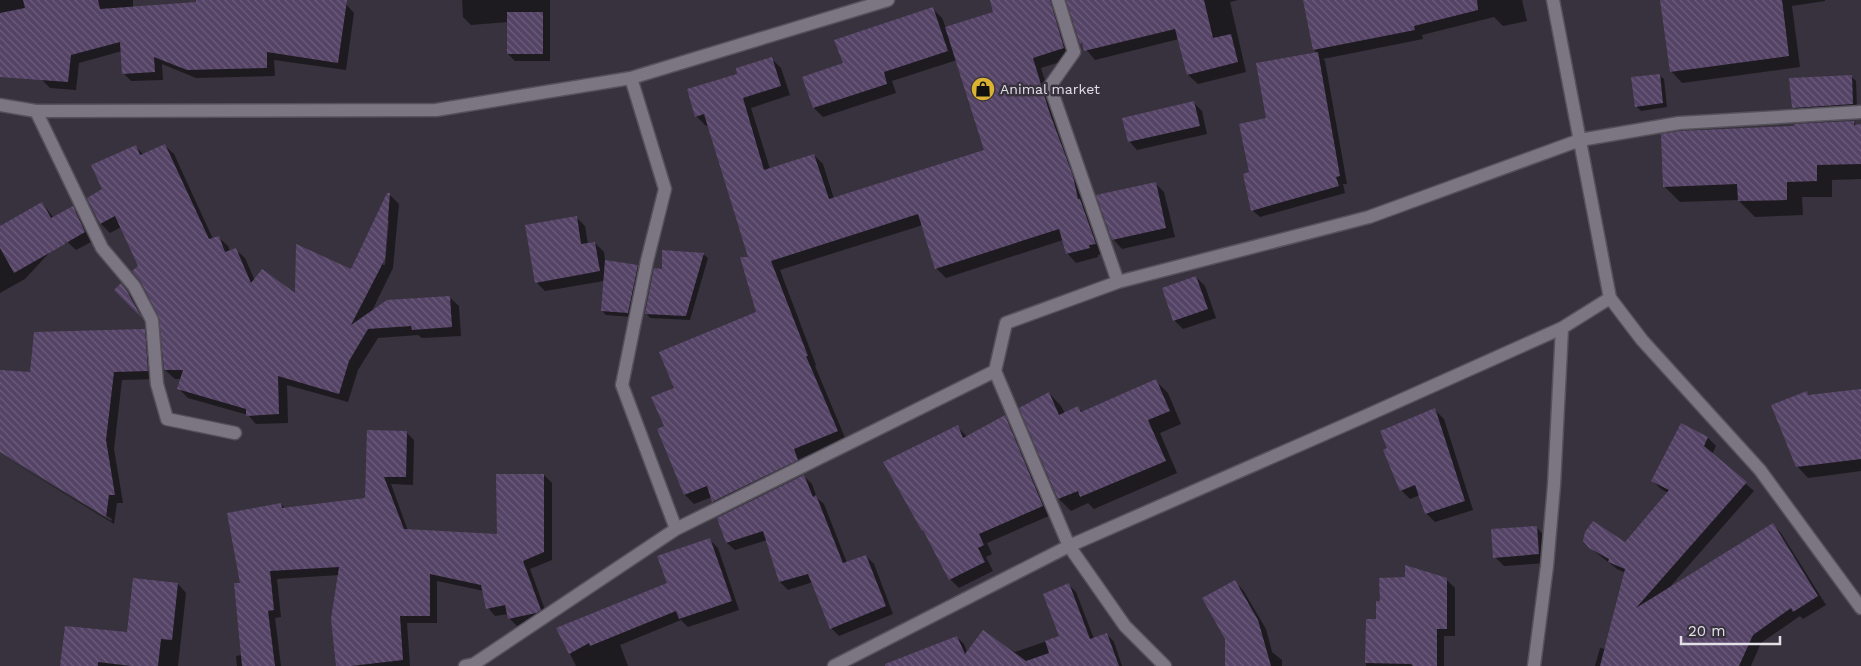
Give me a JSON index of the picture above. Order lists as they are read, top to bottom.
{
  "places": {
    "shop": ["Animal market"]
  },
  "scale_bar": "20 m"
}
